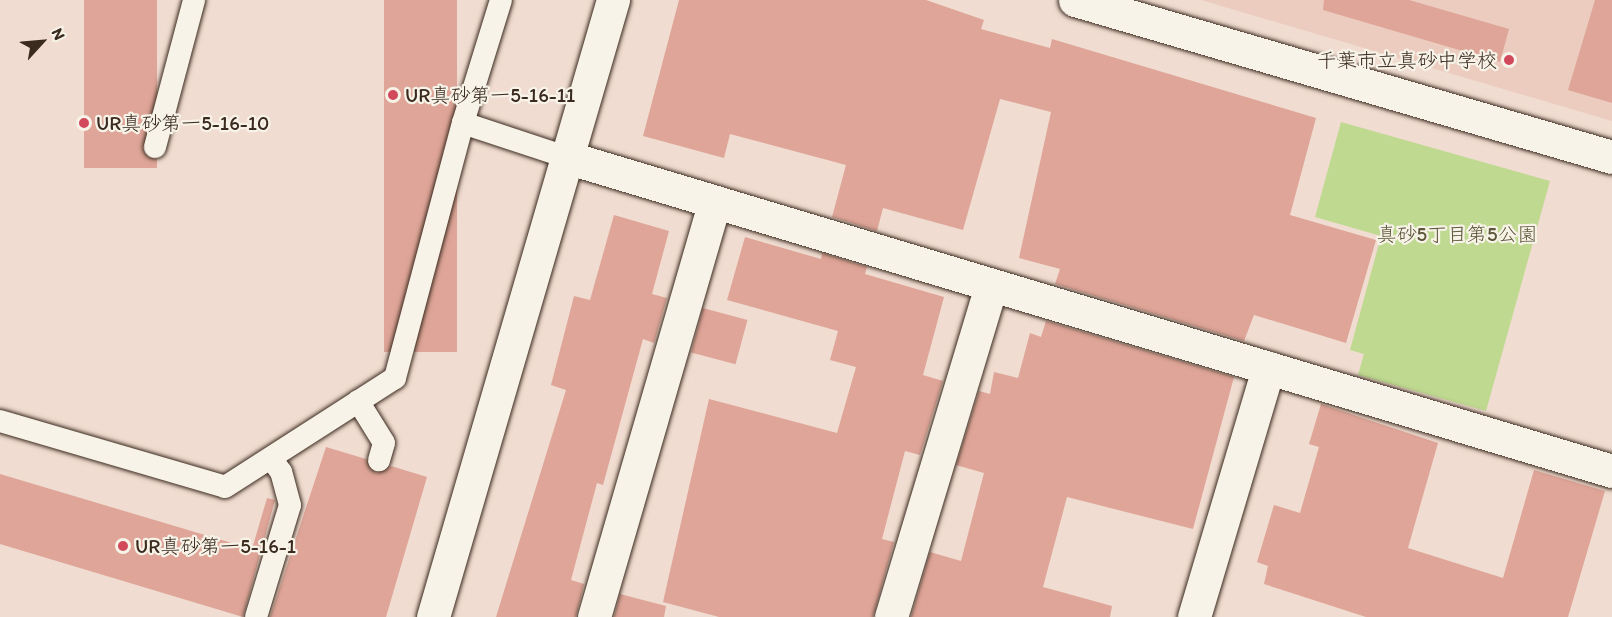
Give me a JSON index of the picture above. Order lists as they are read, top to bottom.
{
  "parks": ["真砂5丁目第5公園"],
  "places": [
    "千葉市立真砂中学校",
    "UR真砂第一5-16-11",
    "UR真砂第一5-16-10",
    "UR真砂第一5-16-1"
  ],
  "north": "top right"
}
